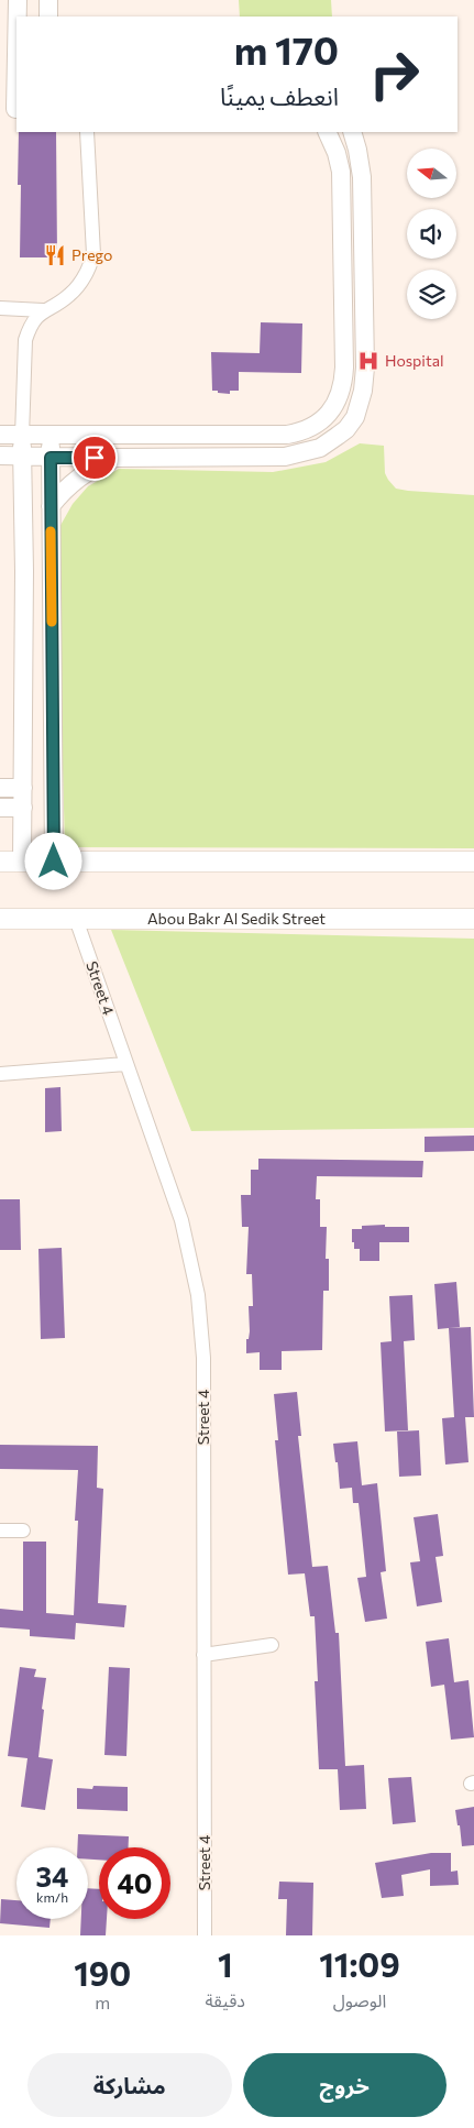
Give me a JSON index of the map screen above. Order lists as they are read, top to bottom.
{
  "streets": {
    "main road": ["Abou Bakr Al Sedik Street"],
    "street": ["Street 4"]
  },
  "crossings": [
    ["Abou Bakr Al Sedik Street", "Street 4"]
  ],
  "places": {
    "restaurant": ["Prego"],
    "hospital": ["Hospital"]
  },
  "north": "left",
  "page": {
    "turn": ["170 m", "انعطف يمينًا"],
    "speed": "34 km/h",
    "limit": "40",
    "eta": [
      "11:09",
      "الوصول",
      "1",
      "دقيقة",
      "190",
      "m"
    ],
    "buttons": ["خروج", "مشاركة"]
  }
}
